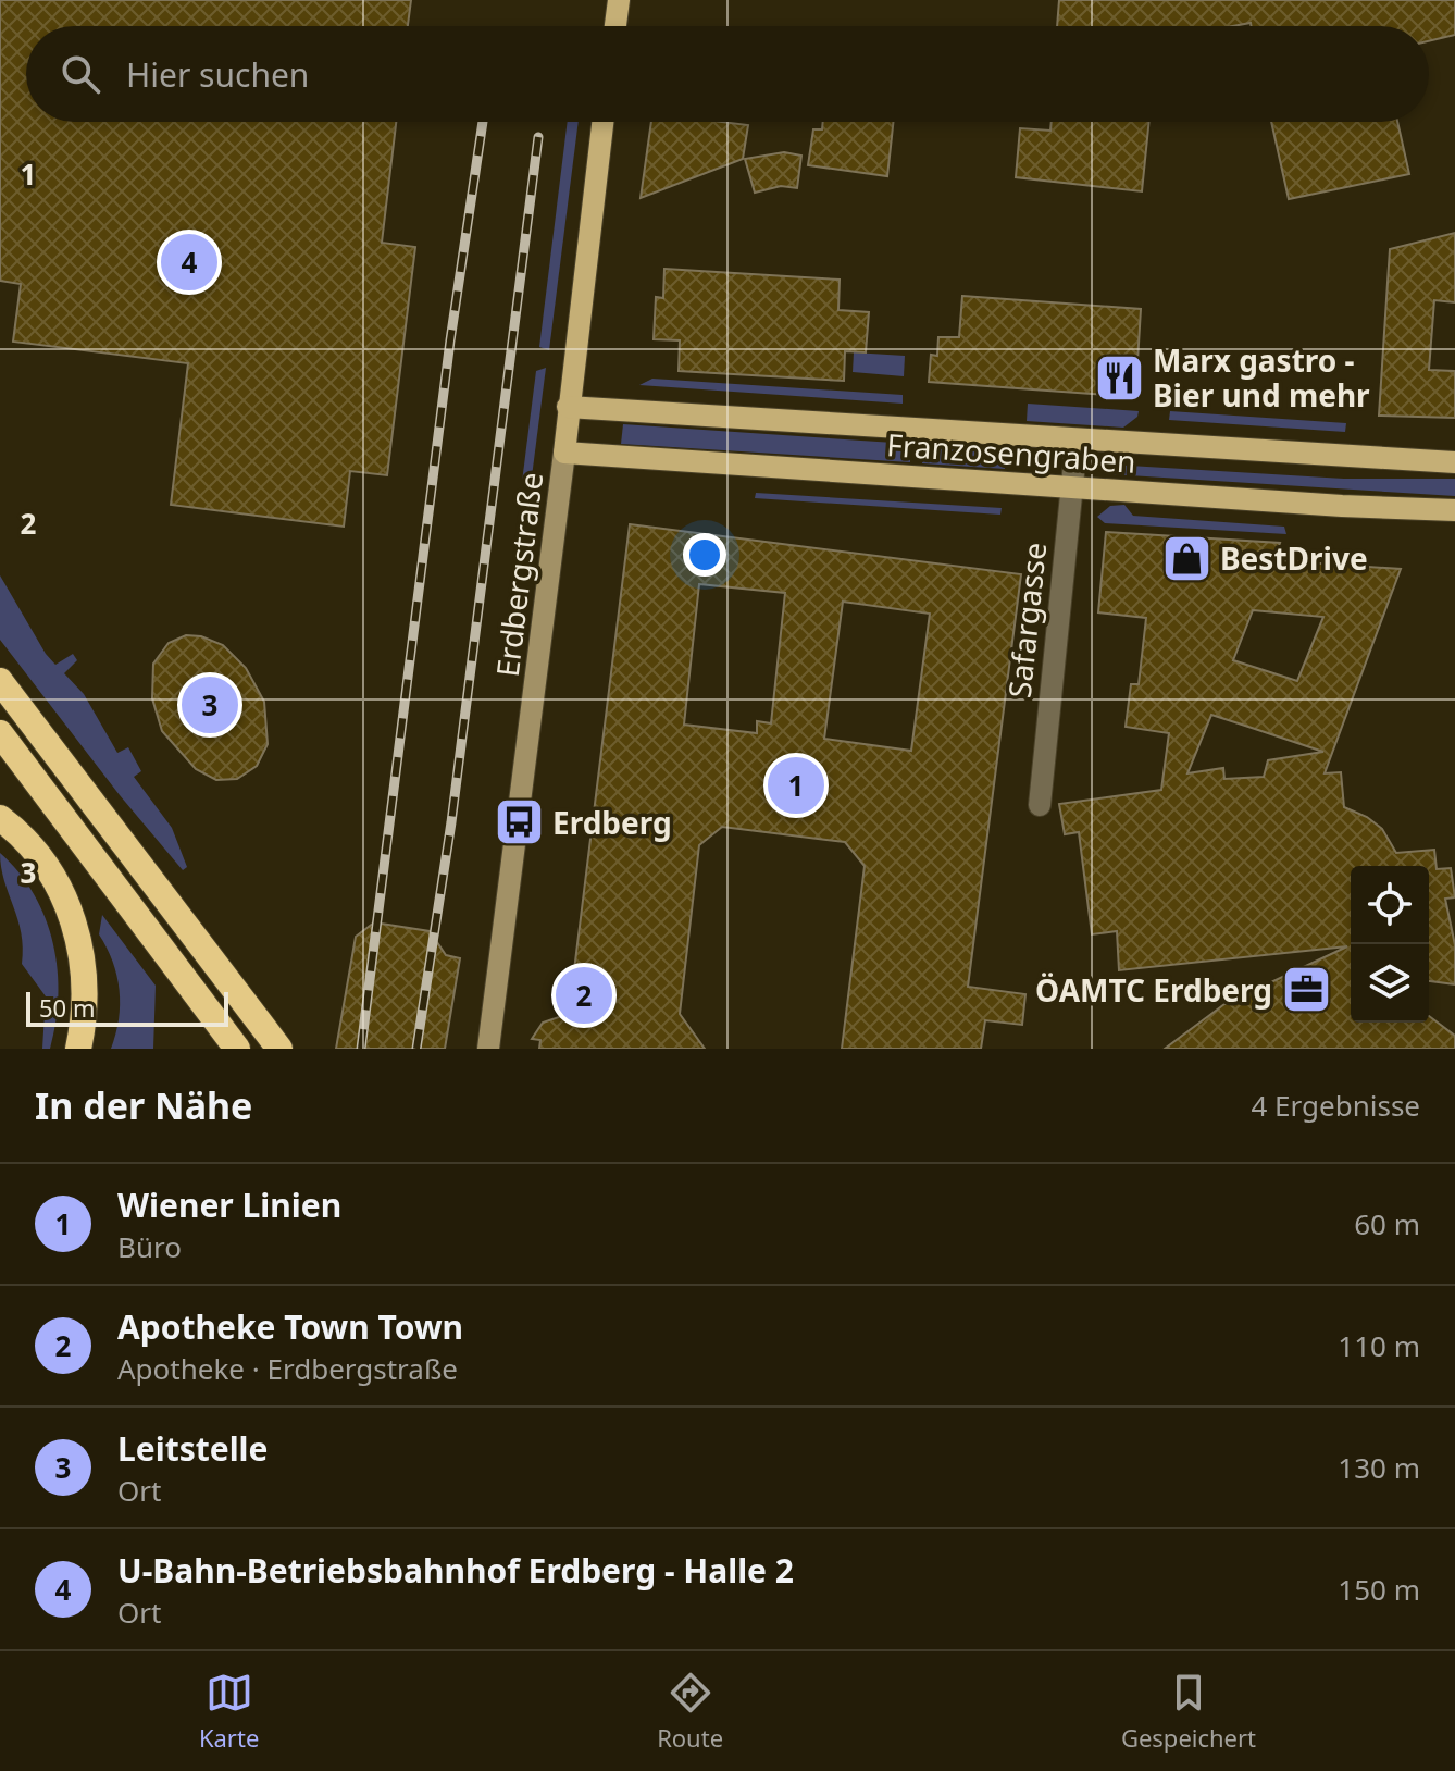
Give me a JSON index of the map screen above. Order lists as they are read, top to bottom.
{
  "streets": {
    "main road": ["Franzosengraben", "Erdbergstraße"],
    "street": ["Safargasse"]
  },
  "crossings": [
    ["Franzosengraben", "Erdbergstraße"],
    ["Franzosengraben", "Safargasse"]
  ],
  "places": {
    "restaurant": ["Marx gastro - Bier und mehr"],
    "shop": ["BestDrive"],
    "bus stop": ["Erdberg"],
    "office": ["ÖAMTC Erdberg"]
  },
  "scale_bar": "50 m",
  "page": {
    "search": "Hier suchen",
    "pins": [
      "4",
      "3",
      "1",
      "2"
    ],
    "scale": "50 m",
    "heading": ["In der Nähe", "4 Ergebnisse"],
    "list": [
      {
        "mark": "1",
        "name": "Wiener Linien",
        "note": "Büro",
        "value": "60 m"
      },
      {
        "mark": "2",
        "name": "Apotheke Town Town",
        "note": "Apotheke · Erdbergstraße",
        "value": "110 m"
      },
      {
        "mark": "3",
        "name": "Leitstelle",
        "note": "Ort",
        "value": "130 m"
      },
      {
        "mark": "4",
        "name": "U-Bahn-Betriebsbahnhof Erdberg - Halle 2",
        "note": "Ort",
        "value": "150 m"
      }
    ],
    "nav": ["Karte", "Route", "Gespeichert"]
  },
  "grid": {
    "rows": ["1", "2", "3"]
  }
}
